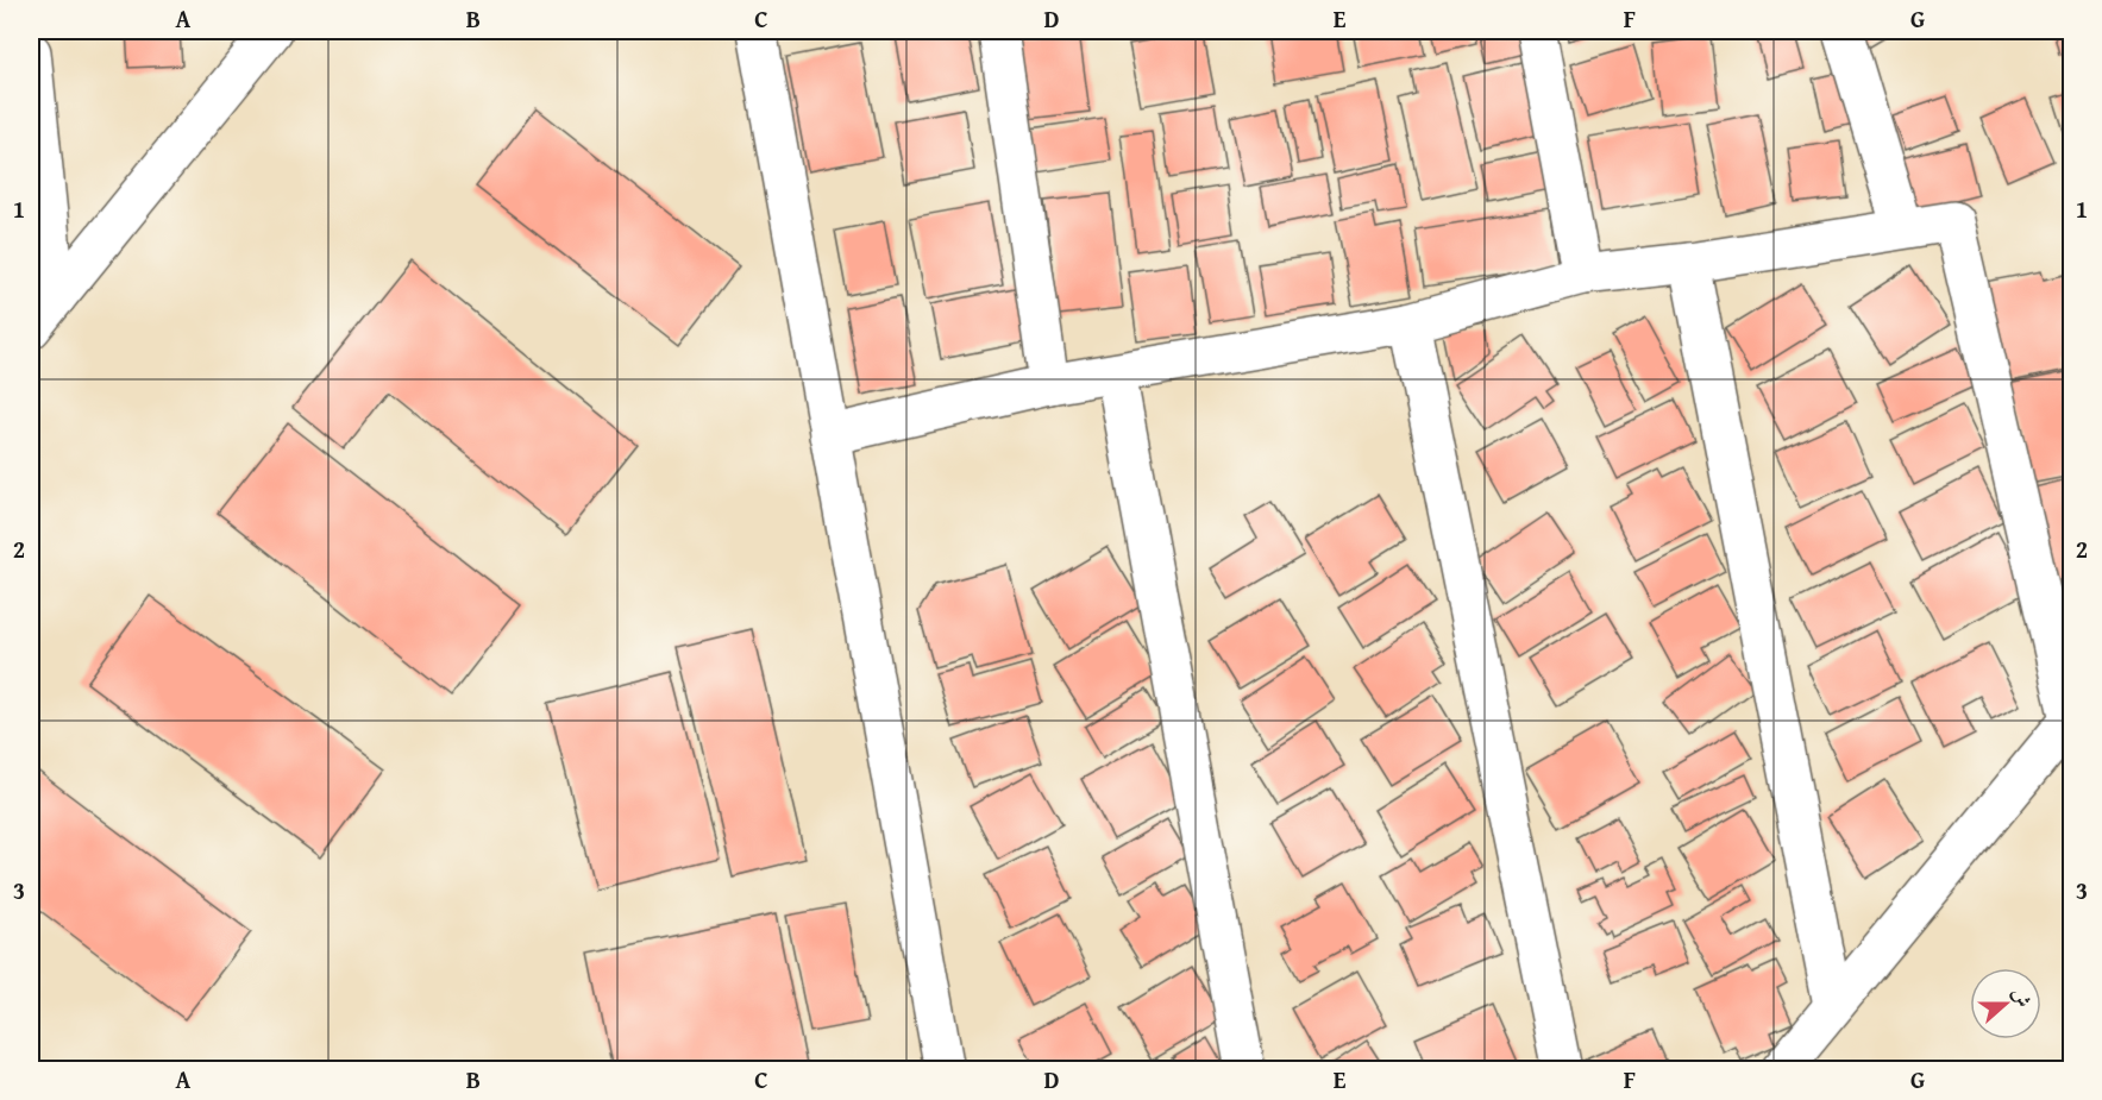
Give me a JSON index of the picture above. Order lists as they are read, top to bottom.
{
  "north": "right",
  "grid": {
    "columns": [
      "A",
      "B",
      "C",
      "D",
      "E",
      "F",
      "G"
    ],
    "rows": ["1", "2", "3"]
  }
}
